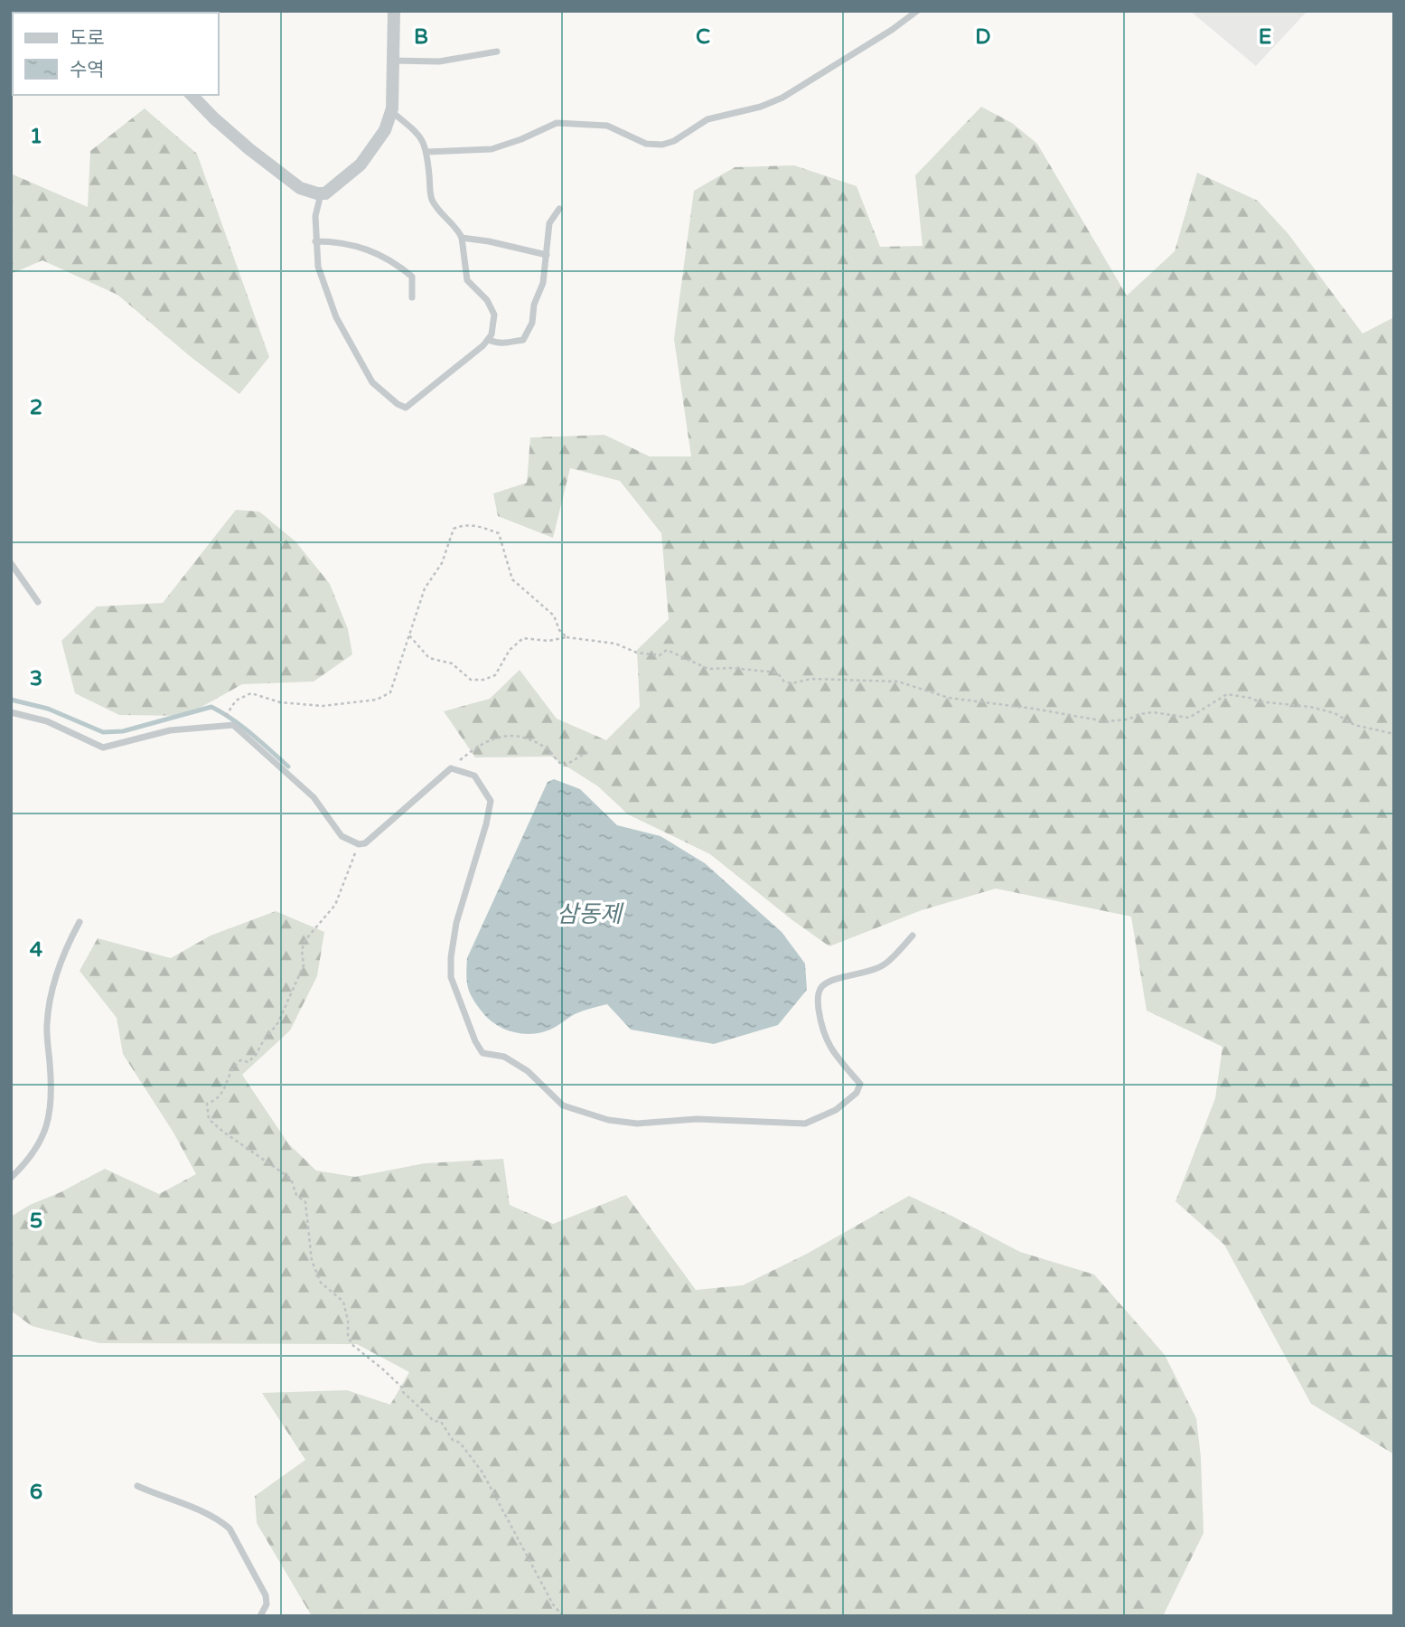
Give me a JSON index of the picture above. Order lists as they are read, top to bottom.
{
  "water": ["삼동제"],
  "legend": ["도로", "수역"],
  "grid": {
    "columns": [
      "B",
      "C",
      "D",
      "E"
    ],
    "rows": [
      "1",
      "2",
      "3",
      "4",
      "5",
      "6"
    ]
  }
}
